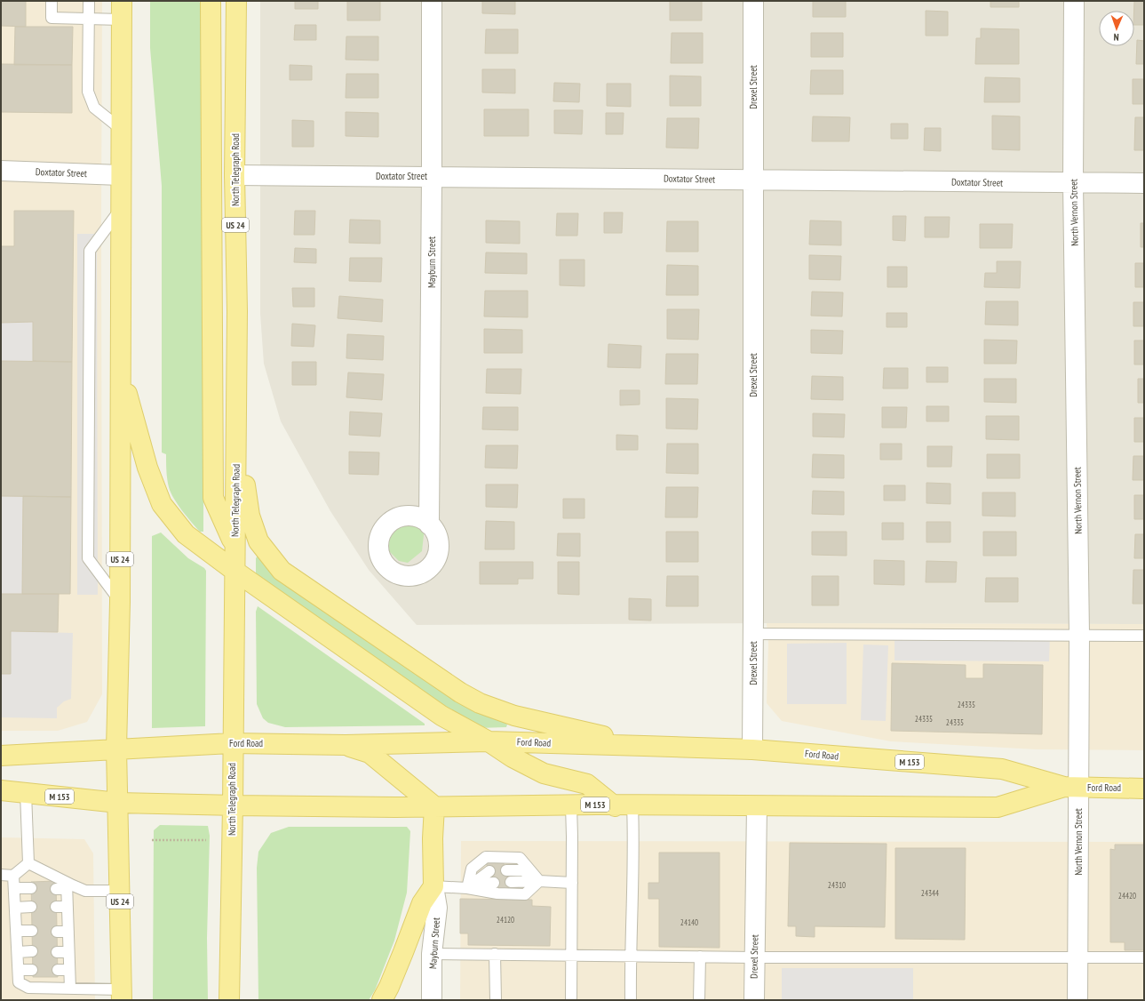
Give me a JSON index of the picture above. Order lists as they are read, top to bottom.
{
  "streets": {
    "main road": [
      "North Telegraph Road",
      "US 24",
      "Ford Road",
      "M 153"
    ],
    "street": [
      "Drexel Street",
      "Doxtator Street",
      "North Vernon Street",
      "Mayburn Street"
    ]
  },
  "crossings": [
    ["Drexel Street", "Doxtator Street"],
    ["Drexel Street", "Ford Road"],
    ["North Telegraph Road", "Doxtator Street"],
    ["North Telegraph Road", "Ford Road"],
    ["Doxtator Street", "North Vernon Street"],
    ["Doxtator Street", "US 24"],
    ["Doxtator Street", "Mayburn Street"],
    ["North Vernon Street", "Ford Road"],
    ["US 24", "Ford Road"]
  ],
  "house_numbers": [
    "24335",
    "24335",
    "24335",
    "24310",
    "24344",
    "24420",
    "24120",
    "24140"
  ],
  "north": "bottom"
}
